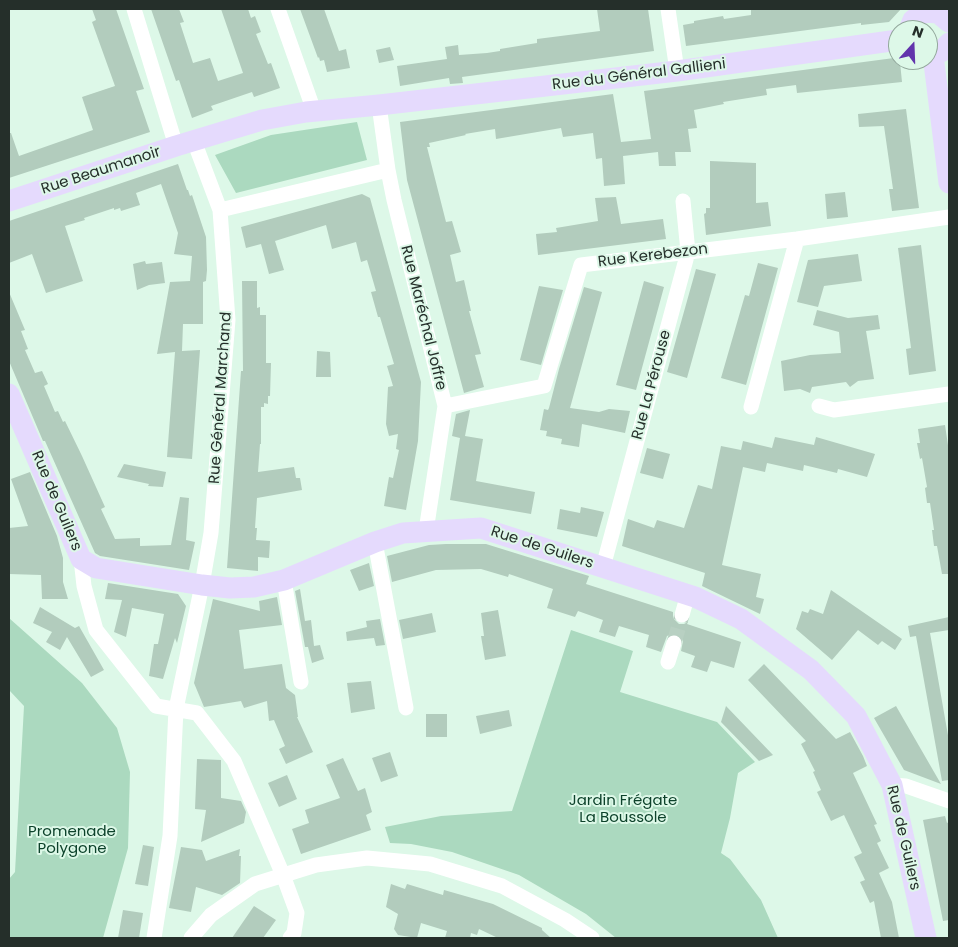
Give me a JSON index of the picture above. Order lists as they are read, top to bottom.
{
  "streets": {
    "street": [
      "Rue du Général Gallieni",
      "Rue Beaumanoir",
      "Rue Kerebezon",
      "Rue Maréchal Joffre",
      "Rue La Pérouse",
      "Rue Général Marchand",
      "Rue de Guilers"
    ]
  },
  "crossings": [
    ["Rue du Général Gallieni", "Rue Beaumanoir"],
    ["Rue du Général Gallieni", "Rue Maréchal Joffre"],
    ["Rue Beaumanoir", "Rue Général Marchand"],
    ["Rue Kerebezon", "Rue Maréchal Joffre"],
    ["Rue Kerebezon", "Rue La Pérouse"],
    ["Rue Maréchal Joffre", "Rue de Guilers"],
    ["Rue La Pérouse", "Rue de Guilers"],
    ["Rue Général Marchand", "Rue de Guilers"]
  ],
  "parks": ["Jardin Frégate La Boussole", "Promenade Polygone"],
  "north": "top"
}
